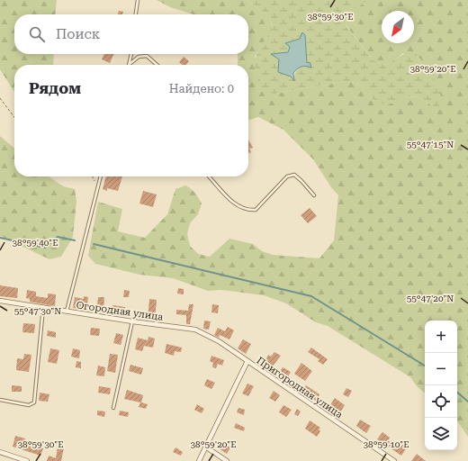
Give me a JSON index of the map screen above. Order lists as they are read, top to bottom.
{
  "streets": {
    "street": ["Огородная улица", "Пригородная улица"]
  },
  "crossings": [
    ["Огородная улица", "Пригородная улица"]
  ],
  "north": "bottom left",
  "page": {
    "search": "Поиск",
    "heading": ["Рядом", "Найдено: 0"],
    "map_buttons": ["+", "−"]
  },
  "coordinates": [
    "38°59'30\"E",
    "38°59'20\"E",
    "55°47'15\"N",
    "38°59'40\"E",
    "55°47'20\"N",
    "55°47'30\"N",
    "38°59'10\"E"
  ]
}
